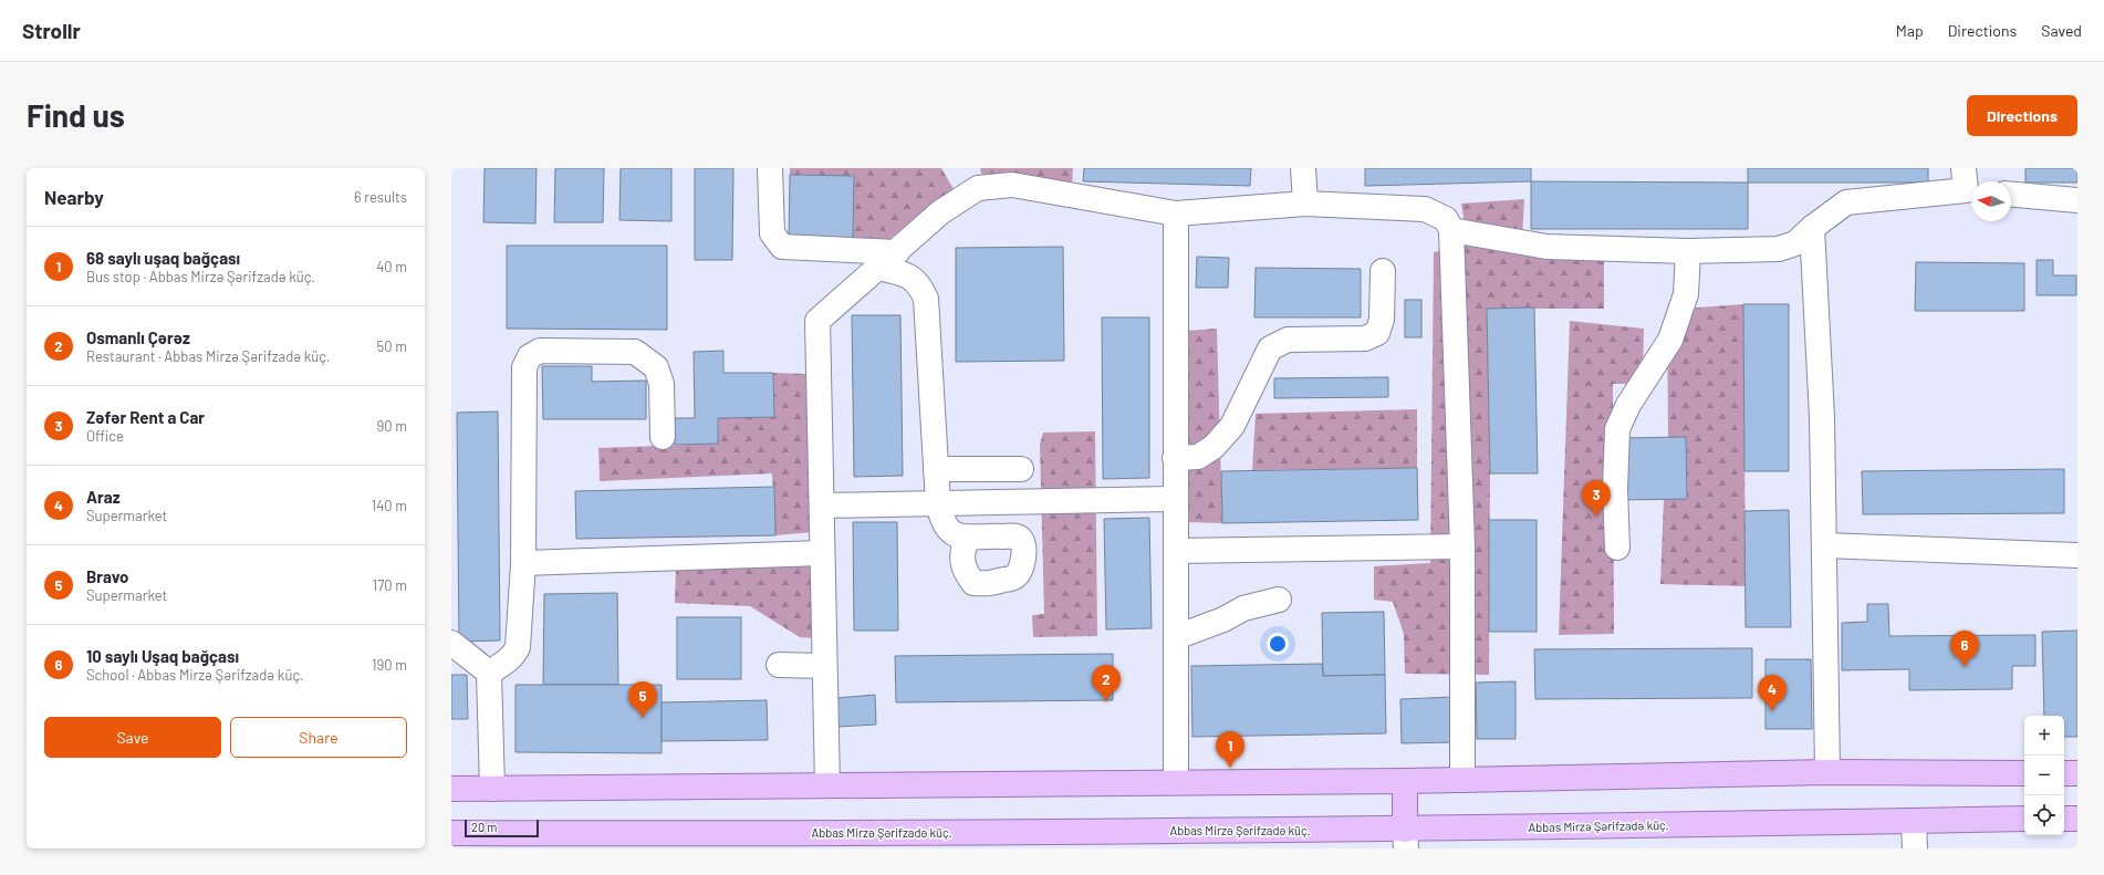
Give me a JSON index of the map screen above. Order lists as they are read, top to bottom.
{
  "streets": {
    "main road": ["Abbas Mirzə Şərifzadə küç."]
  },
  "scale_bar": "20 m",
  "north": "left",
  "page": {
    "header": "Strollr",
    "nav": ["Map", "Directions", "Saved"],
    "buttons": [
      "Directions",
      ["Save", "Share"]
    ],
    "title": "Find us",
    "heading": ["Nearby", "6 results"],
    "list": [
      {
        "mark": "1",
        "name": "68 saylı uşaq bağçası",
        "note": "Bus stop · Abbas Mirzə Şərifzadə küç.",
        "value": "40 m"
      },
      {
        "mark": "2",
        "name": "Osmanlı Çərəz",
        "note": "Restaurant · Abbas Mirzə Şərifzadə küç.",
        "value": "50 m"
      },
      {
        "mark": "3",
        "name": "Zəfər Rent a Car",
        "note": "Office",
        "value": "90 m"
      },
      {
        "mark": "4",
        "name": "Araz",
        "note": "Supermarket",
        "value": "140 m"
      },
      {
        "mark": "5",
        "name": "Bravo",
        "note": "Supermarket",
        "value": "170 m"
      },
      {
        "mark": "6",
        "name": "10 saylı Uşaq bağçası",
        "note": "School · Abbas Mirzə Şərifzadə küç.",
        "value": "190 m"
      }
    ],
    "pins": [
      "3",
      "6",
      "2",
      "4",
      "5",
      "1"
    ],
    "map_buttons": ["+", "−"],
    "scale": "20 m"
  }
}
